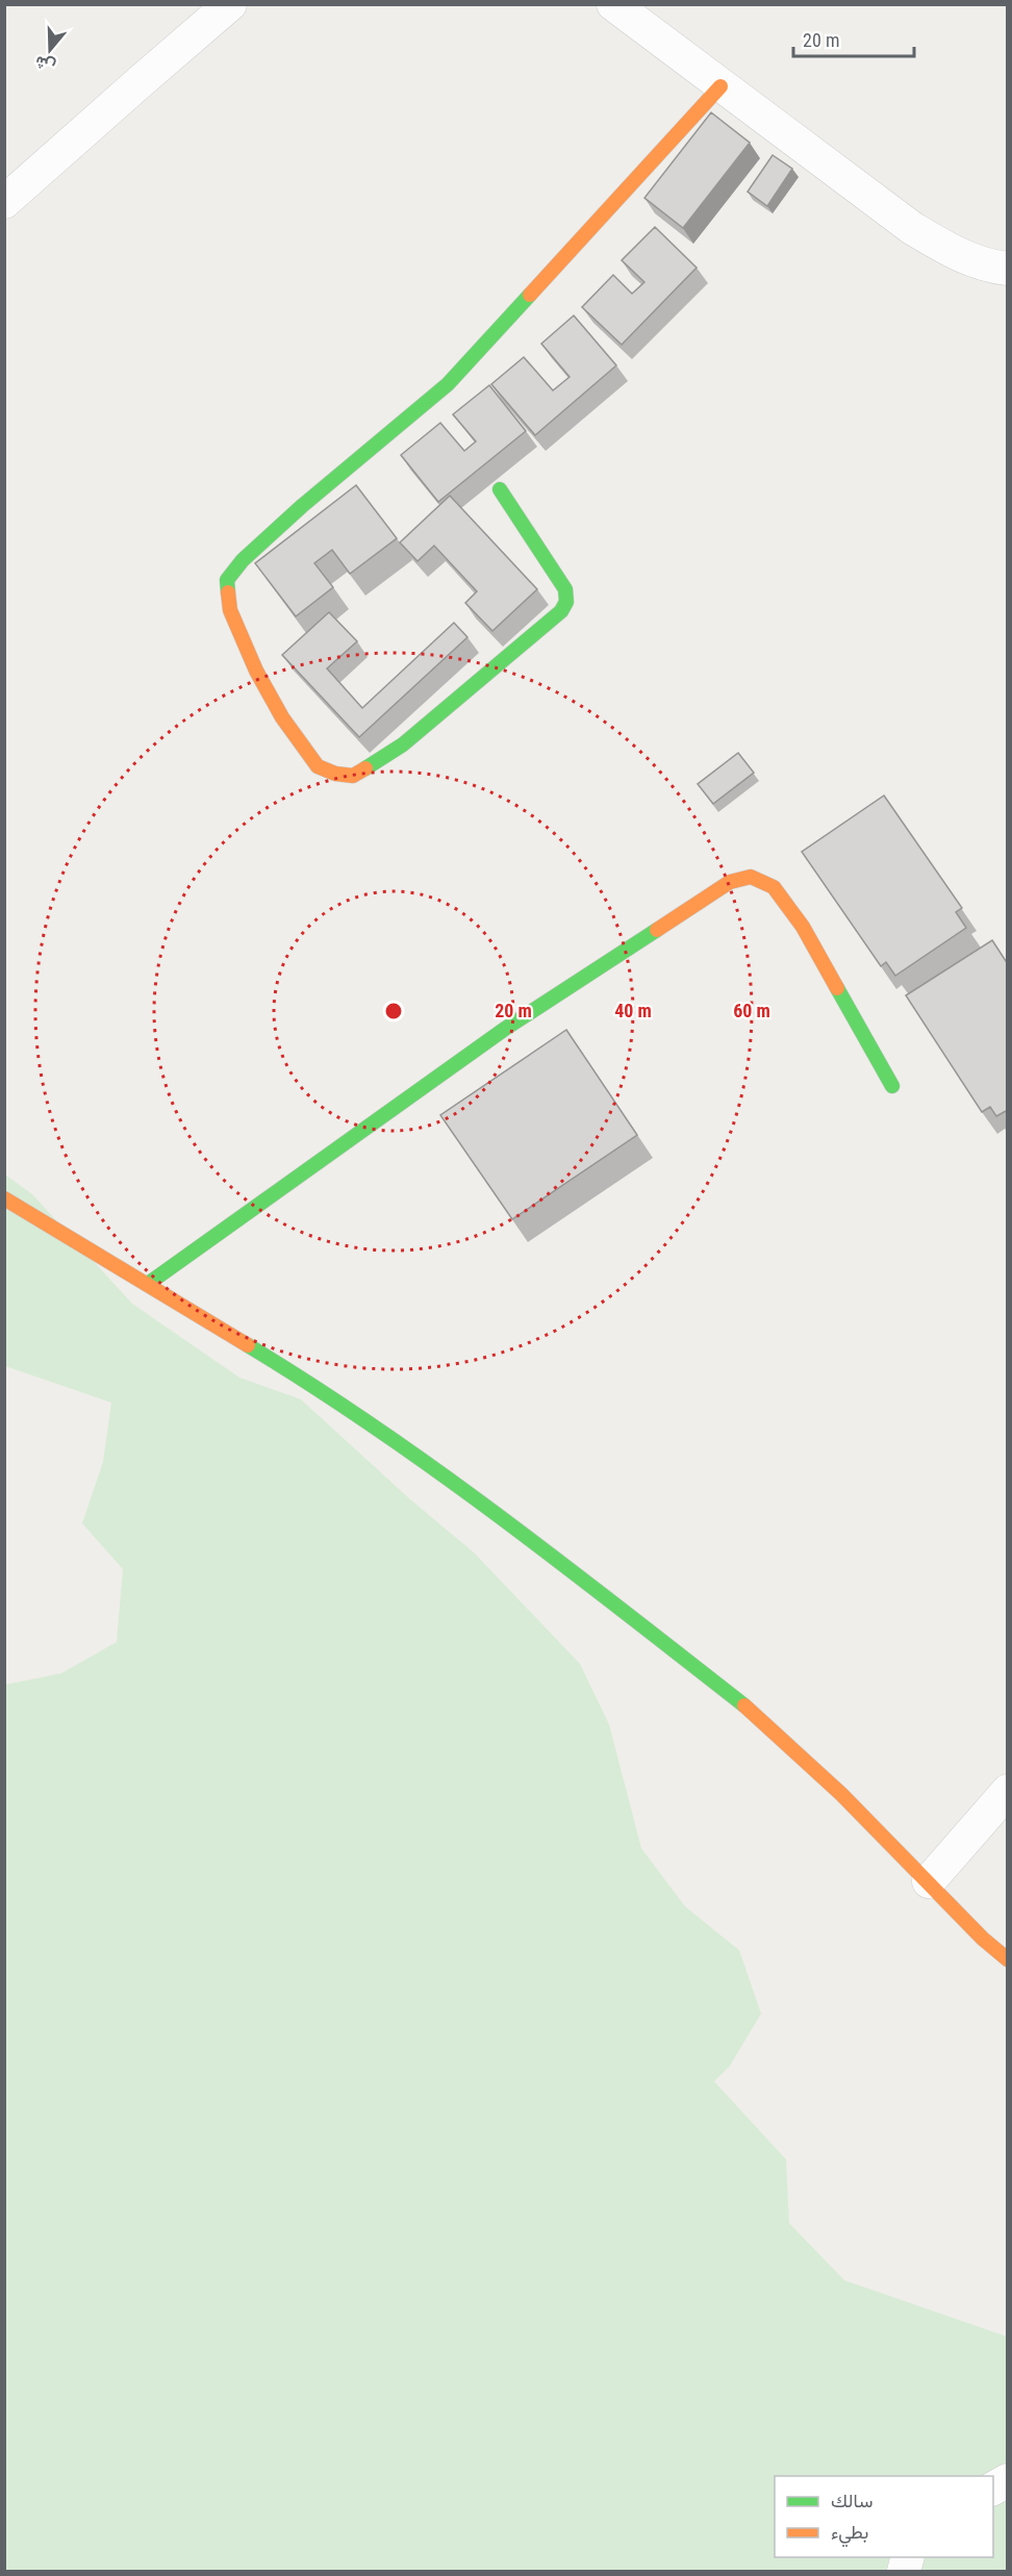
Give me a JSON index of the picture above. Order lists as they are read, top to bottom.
{
  "legend": ["سالك", "بطيء"],
  "scale_bar": "20 m",
  "north": "bottom",
  "rings": ["20 m", "40 m", "60 m"]
}
